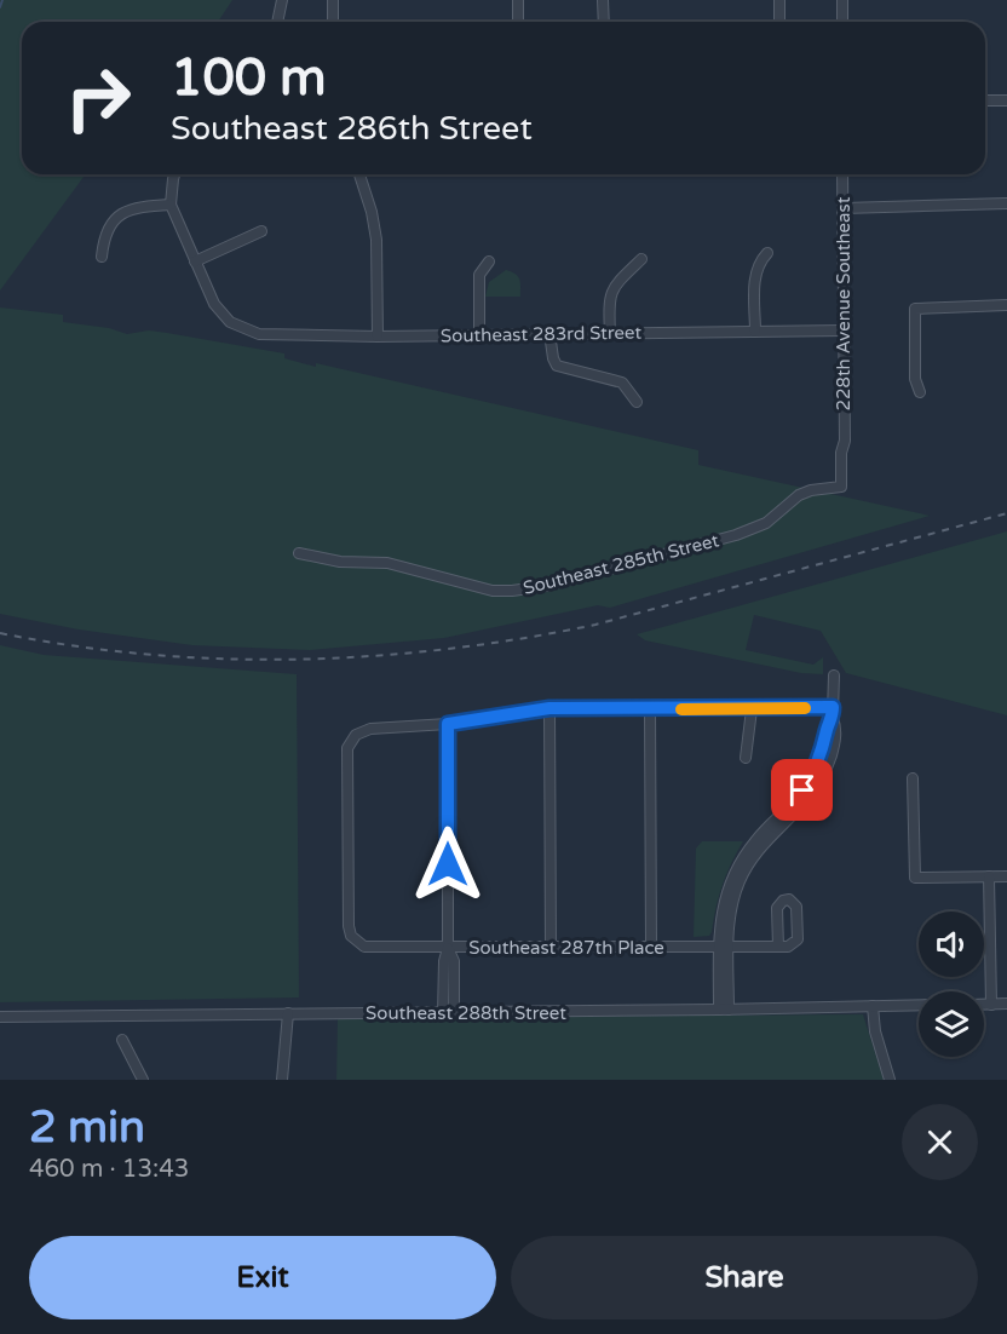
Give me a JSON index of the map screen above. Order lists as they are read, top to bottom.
{
  "streets": {
    "street": [
      "228th Avenue Southeast",
      "Southeast 283rd Street",
      "Southeast 285th Street",
      "Southeast 287th Place",
      "Southeast 288th Street"
    ]
  },
  "crossings": [
    ["228th Avenue Southeast", "Southeast 283rd Street"],
    ["228th Avenue Southeast", "Southeast 285th Street"]
  ],
  "page": {
    "turn": ["100 m", "Southeast 286th Street"],
    "heading": ["2 min", "460 m · 13:43"],
    "buttons": ["Exit", "Share"]
  }
}
